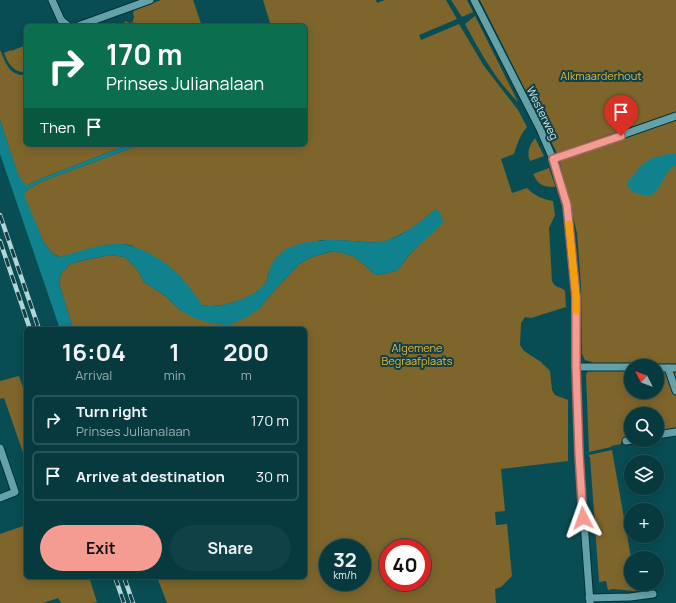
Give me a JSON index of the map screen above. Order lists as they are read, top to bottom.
{
  "streets": {
    "street": ["Westerweg"]
  },
  "parks": ["Alkmaarderhout", "Algemene Begraafplaats"],
  "north": "top left",
  "page": {
    "turn": ["170 m", "Prinses Julianalaan"],
    "then": "Then",
    "eta": [
      "16:04",
      "Arrival",
      "1",
      "min",
      "200",
      "m"
    ],
    "map_buttons": ["+", "−"],
    "list": [
      {
        "name": "Turn right",
        "note": "Prinses Julianalaan",
        "value": "170 m"
      },
      {
        "name": "Arrive at destination",
        "value": "30 m"
      }
    ],
    "buttons": ["Exit", "Share"],
    "speed": "32 km/h",
    "limit": "40"
  }
}
